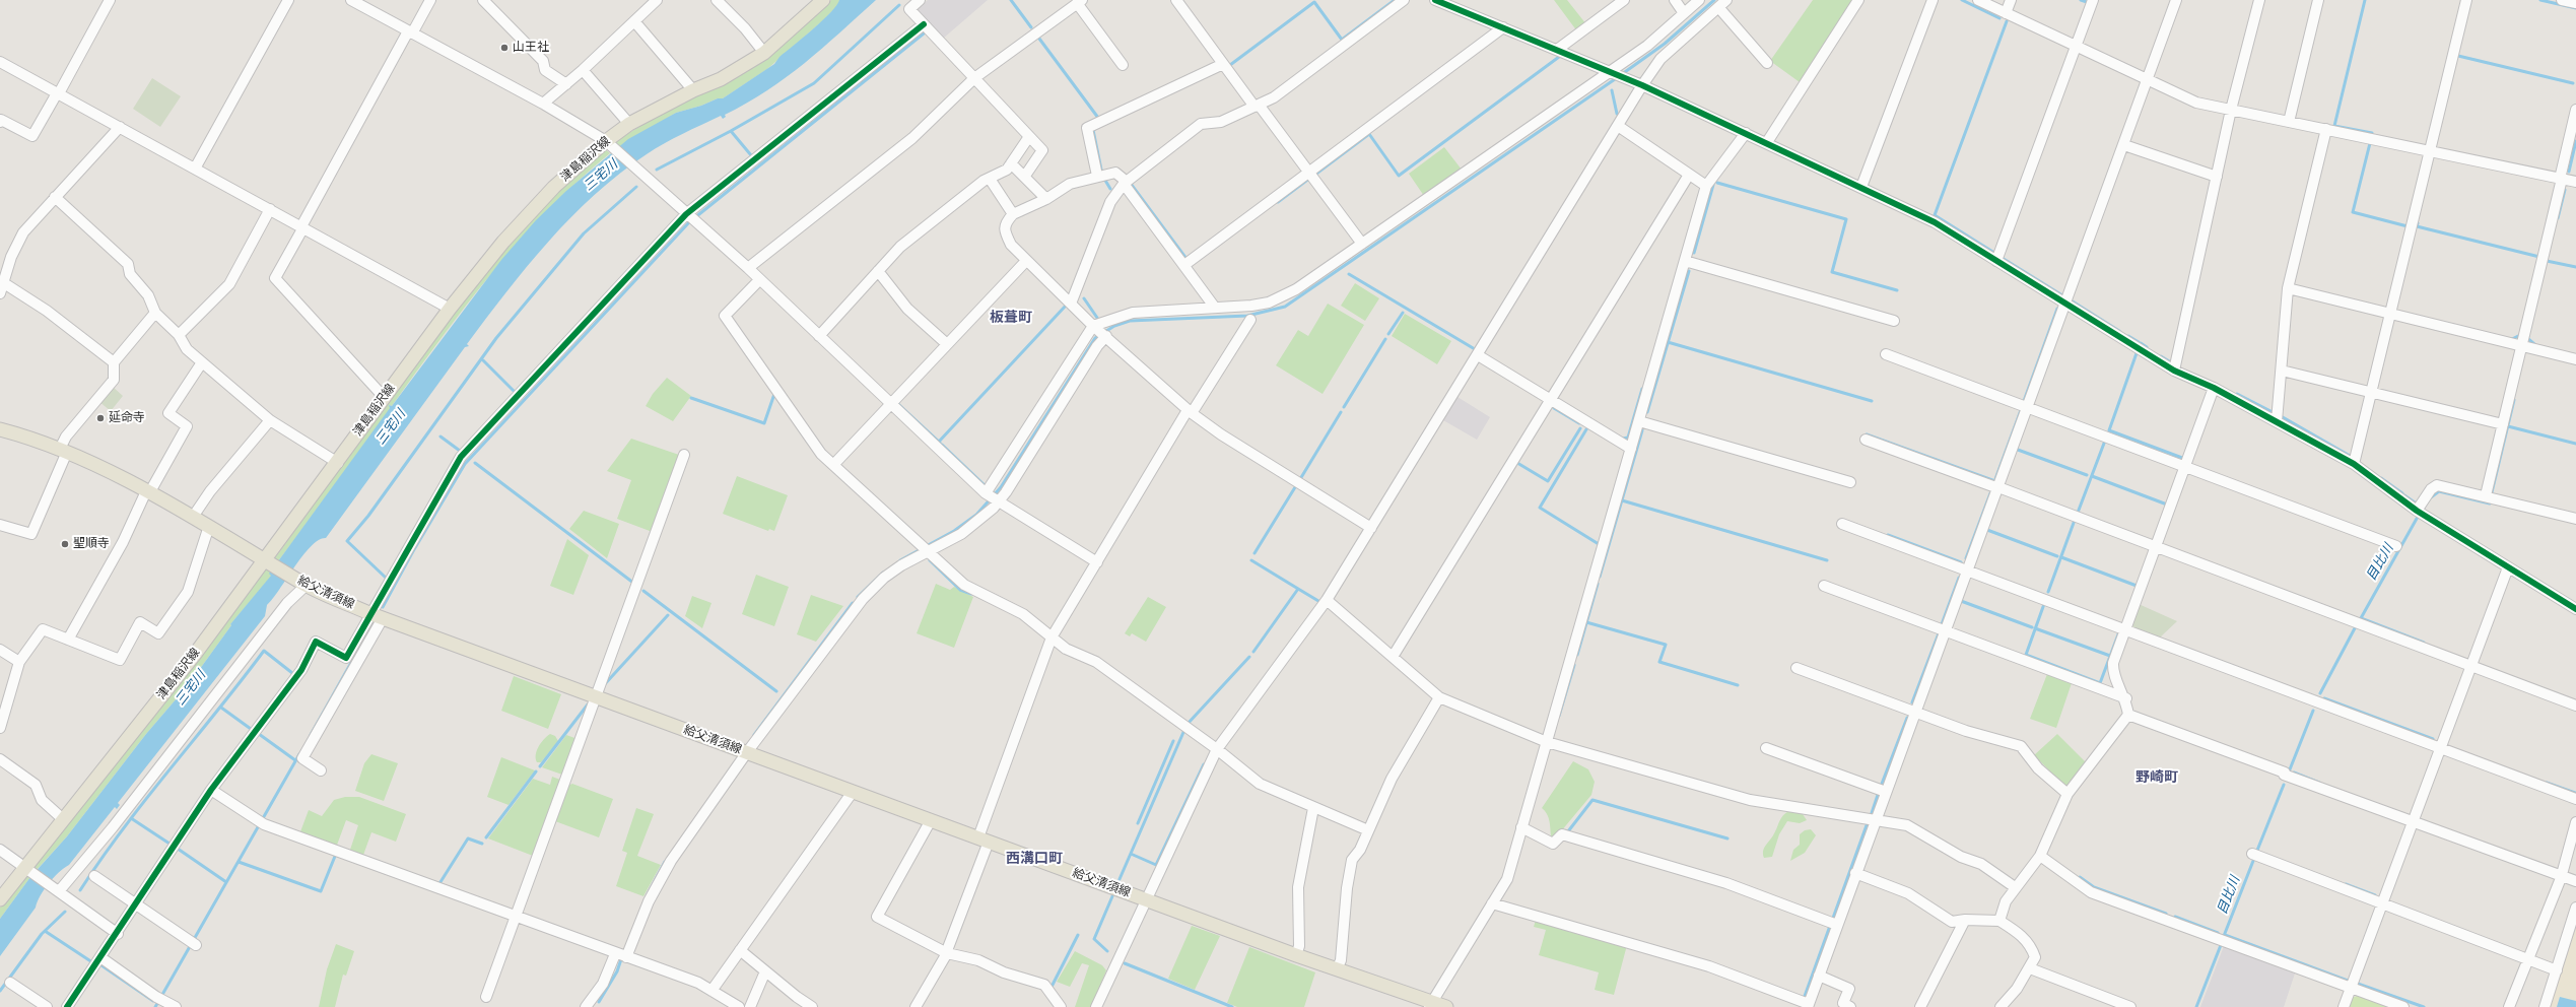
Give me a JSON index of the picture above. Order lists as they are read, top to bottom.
{
  "streets": {
    "main road": ["津島稲沢線", "給父清須線"]
  },
  "crossings": [
    ["津島稲沢線", "給父清須線"]
  ],
  "districts": ["板葺町", "野崎町", "西溝口町"],
  "water": ["三宅川", "目比川"],
  "places": ["山王社", "延命寺", "聖順寺"]
}
